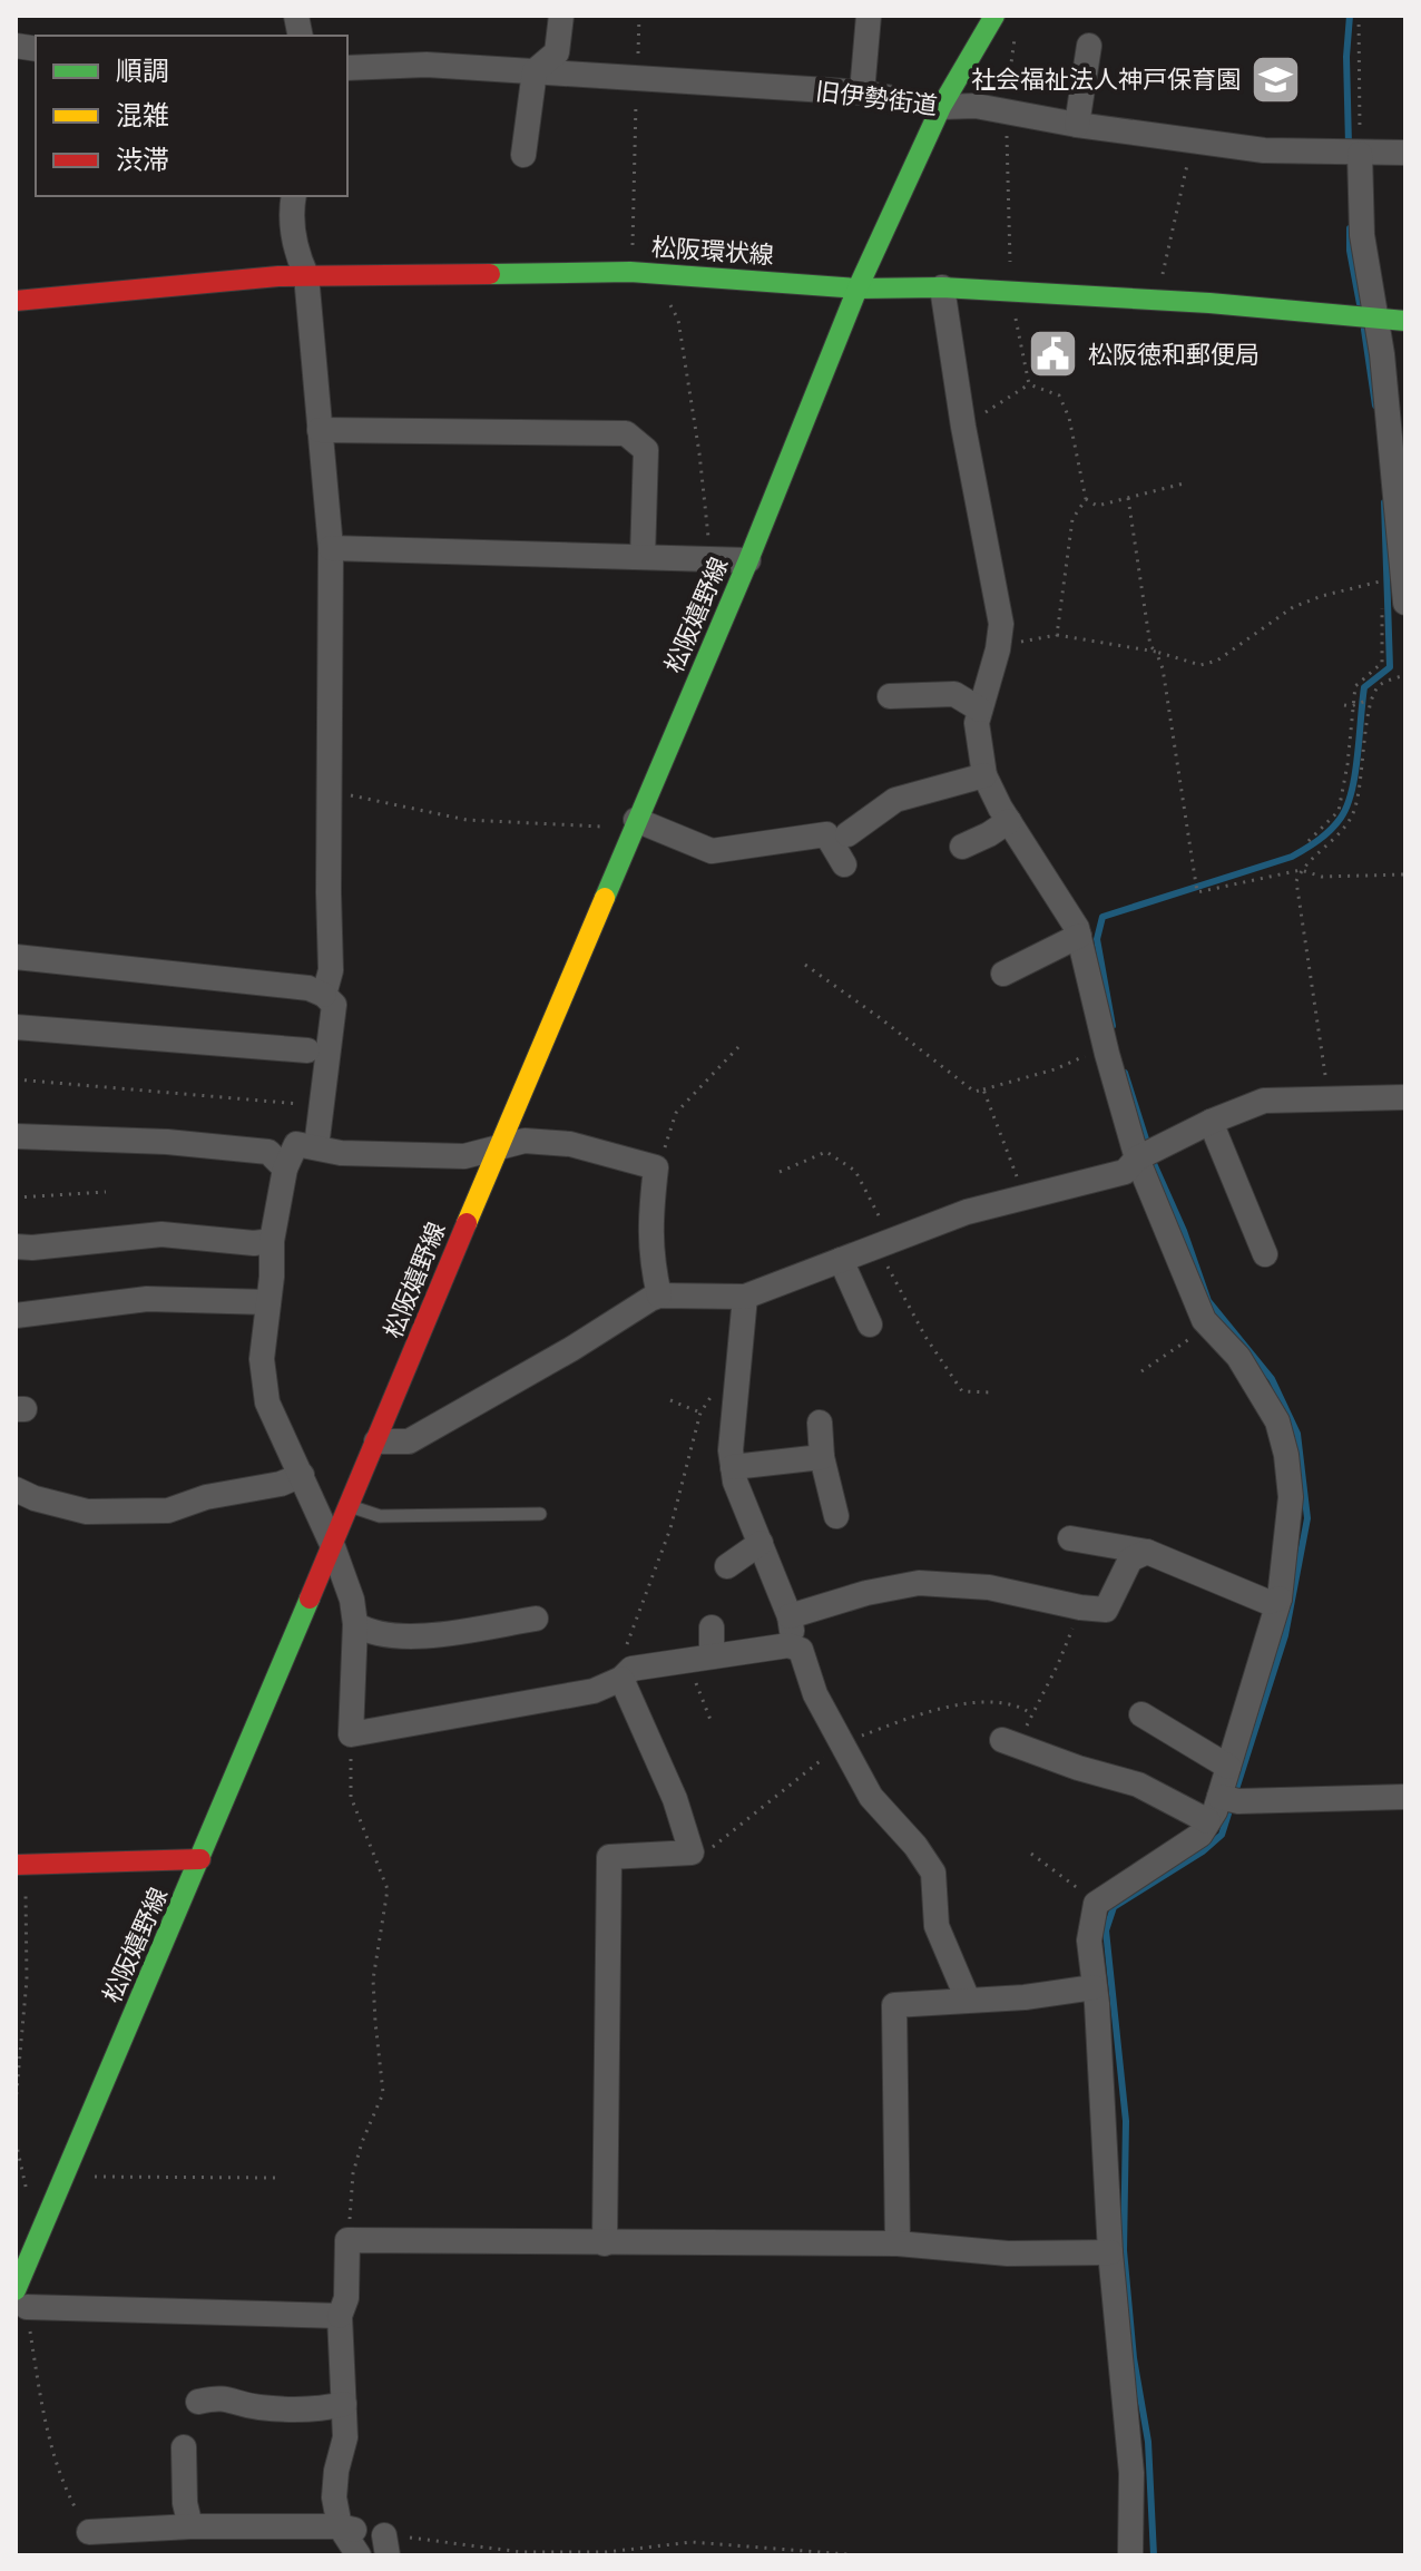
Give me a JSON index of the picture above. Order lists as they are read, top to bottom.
{
  "streets": {
    "main road": ["松阪環状線", "松阪嬉野線"],
    "street": ["旧伊勢街道"]
  },
  "crossings": [
    ["旧伊勢街道", "松阪嬉野線"],
    ["松阪環状線", "松阪嬉野線"]
  ],
  "places": {
    "school or university": ["社会福祉法人神戸保育園"],
    "public building": ["松阪徳和郵便局"]
  },
  "legend": ["順調", "混雑", "渋滞"]
}
